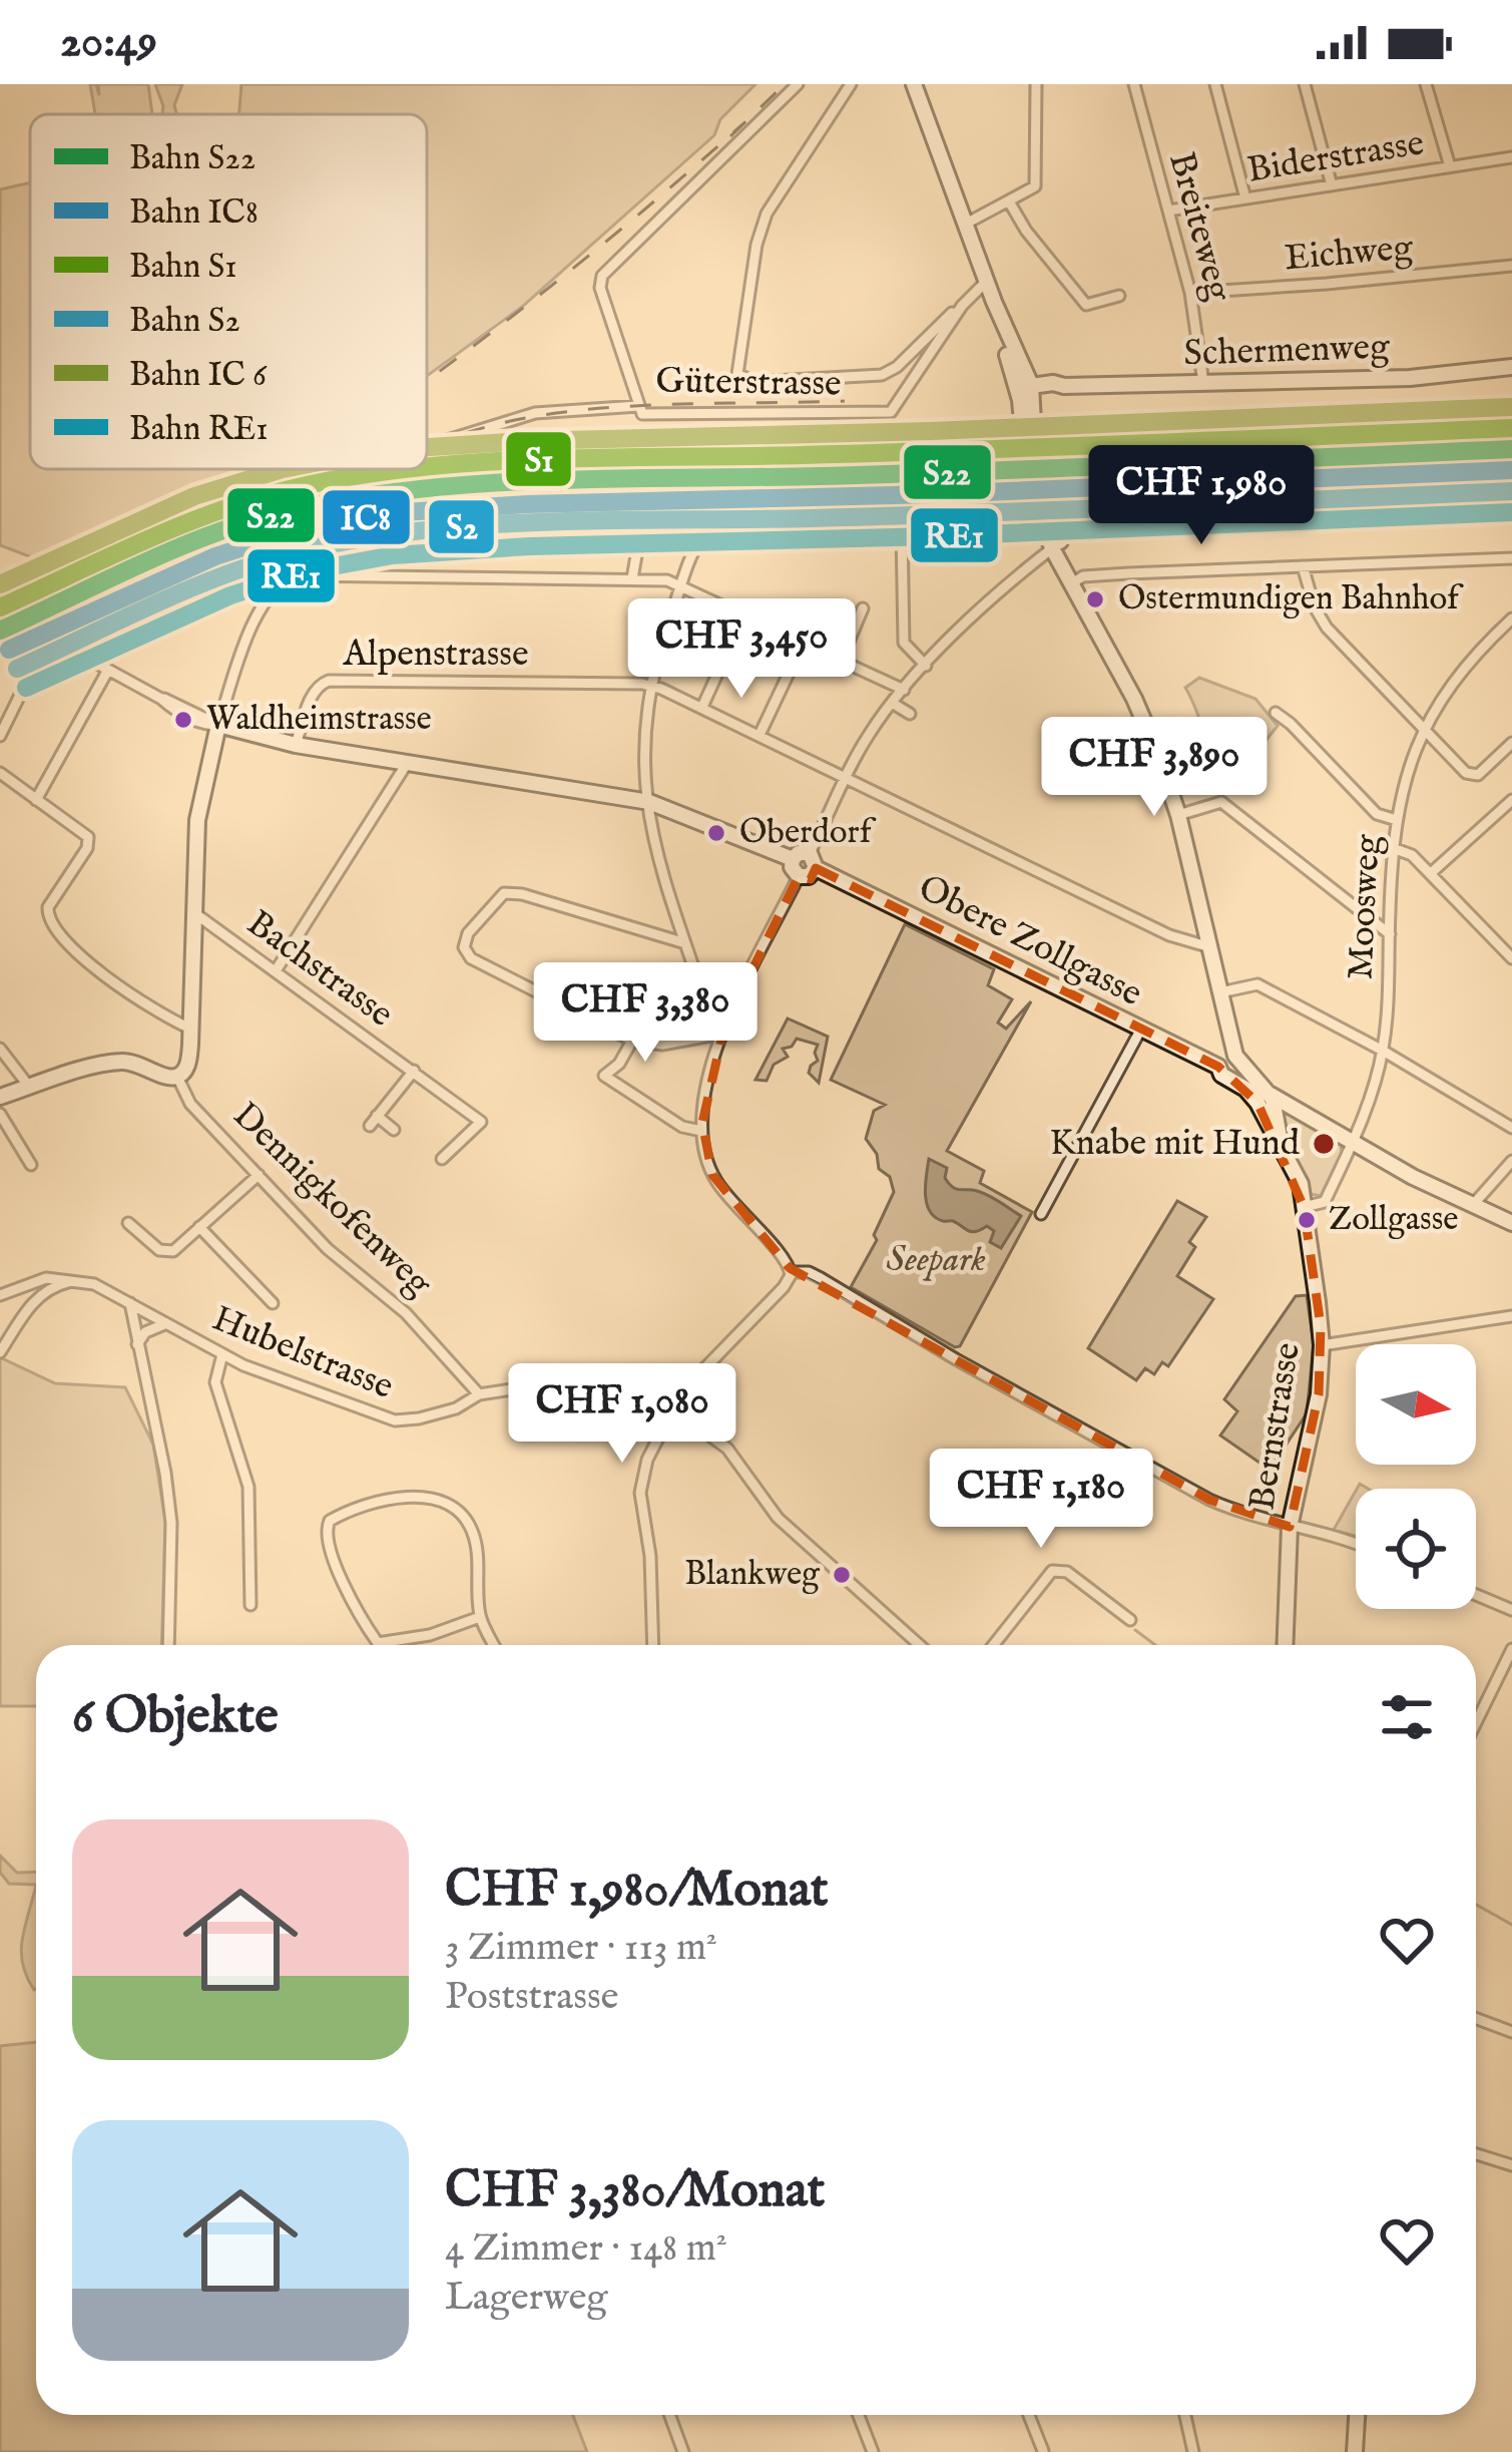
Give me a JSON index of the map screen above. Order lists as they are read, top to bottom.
{
  "streets": {
    "street": [
      "Biderstrasse",
      "Breiteweg",
      "Eichweg",
      "Schermenweg",
      "Güterstrasse",
      "Alpenstrasse",
      "Moosweg",
      "Obere Zollgasse",
      "Bachstrasse",
      "Dennigkofenweg",
      "Hubelstrasse",
      "Bernstrasse"
    ]
  },
  "crossings": [
    ["Biderstrasse", "Breiteweg"],
    ["Breiteweg", "Eichweg"],
    ["Breiteweg", "Schermenweg"],
    ["Moosweg", "Bernstrasse"],
    ["Dennigkofenweg", "Hubelstrasse"]
  ],
  "parks": ["Seepark"],
  "places": [
    "Ostermundigen Bahnhof",
    "Waldheimstrasse",
    "Oberdorf",
    "Knabe mit Hund",
    "Zollgasse",
    "Blankweg"
  ],
  "lines": [
    "rail line S1",
    "rail line S22",
    "rail line IC8",
    "rail line S2",
    "rail line RE1"
  ],
  "legend": [
    "Bahn S22",
    "Bahn IC8",
    "Bahn S1",
    "Bahn S2",
    "Bahn IC 6",
    "Bahn RE1"
  ],
  "north": "right",
  "page": {
    "status": "20:49",
    "price": [
      "CHF 1,980",
      "CHF 3,450",
      "CHF 3,890",
      "CHF 3,380",
      "CHF 1,080",
      "CHF 1,180"
    ],
    "heading": "6 Objekte",
    "list": [
      {
        "name": "CHF 1,980/Monat",
        "note": "3 Zimmer · 113 m² · Poststrasse"
      },
      {
        "name": "CHF 3,380/Monat",
        "note": "4 Zimmer · 148 m² · Lagerweg"
      }
    ]
  }
}
